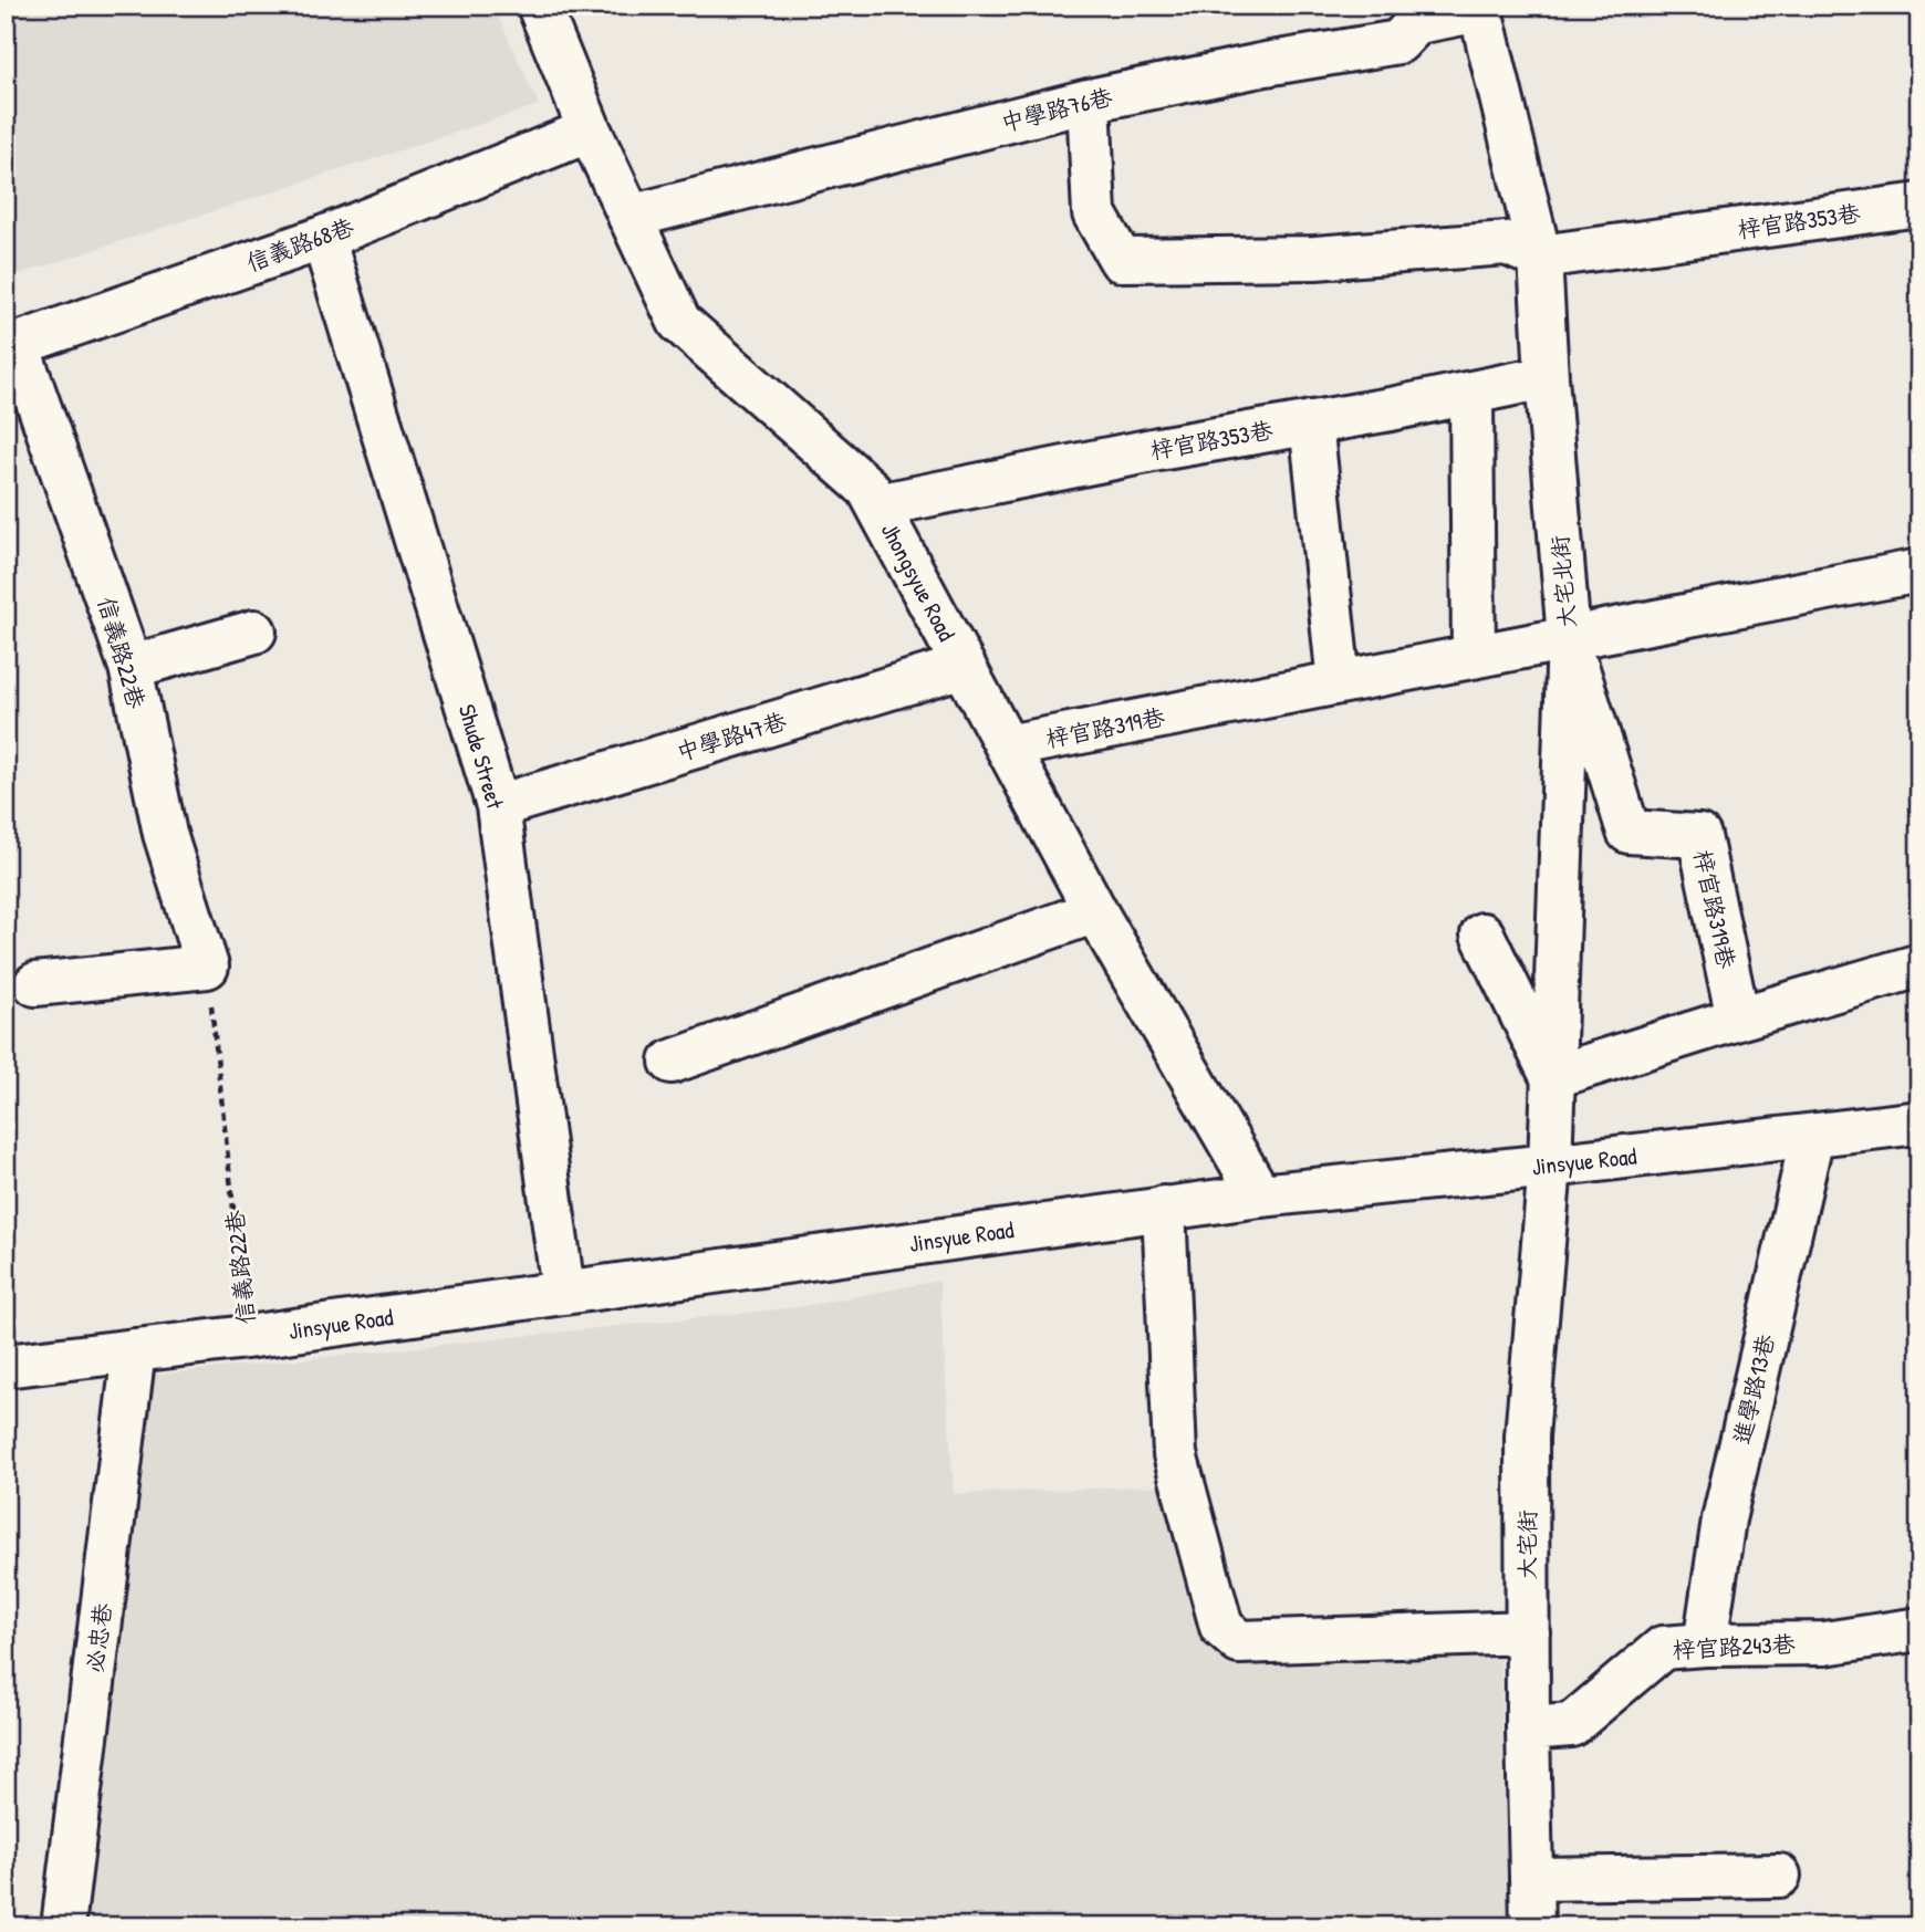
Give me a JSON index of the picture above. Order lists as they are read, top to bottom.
{
  "streets": {
    "street": [
      "中學路76巷",
      "梓官路353巷",
      "信義路68巷",
      "Jhongsyue Road",
      "大宅北街",
      "信義路22巷",
      "梓官路319巷",
      "中學路47巷",
      "Shude Street",
      "Jinsyue Road",
      "進學路13巷",
      "大宅街",
      "必忠巷",
      "梓官路243巷"
    ]
  },
  "crossings": [
    ["中學路76巷", "Jhongsyue Road"],
    ["中學路76巷", "大宅北街"],
    ["梓官路353巷", "Jhongsyue Road"],
    ["梓官路353巷", "大宅北街"],
    ["信義路68巷", "Jhongsyue Road"],
    ["信義路68巷", "信義路22巷"],
    ["信義路68巷", "Shude Street"],
    ["Jhongsyue Road", "梓官路319巷"],
    ["Jhongsyue Road", "中學路47巷"],
    ["Jhongsyue Road", "Jinsyue Road"],
    ["大宅北街", "梓官路319巷"],
    ["大宅北街", "Jinsyue Road"],
    ["大宅北街", "大宅街"],
    ["信義路22巷", "Jinsyue Road"],
    ["中學路47巷", "Shude Street"],
    ["Shude Street", "Jinsyue Road"],
    ["Jinsyue Road", "進學路13巷"],
    ["Jinsyue Road", "大宅街"],
    ["Jinsyue Road", "必忠巷"],
    ["進學路13巷", "梓官路243巷"],
    ["大宅街", "梓官路243巷"]
  ]
}
